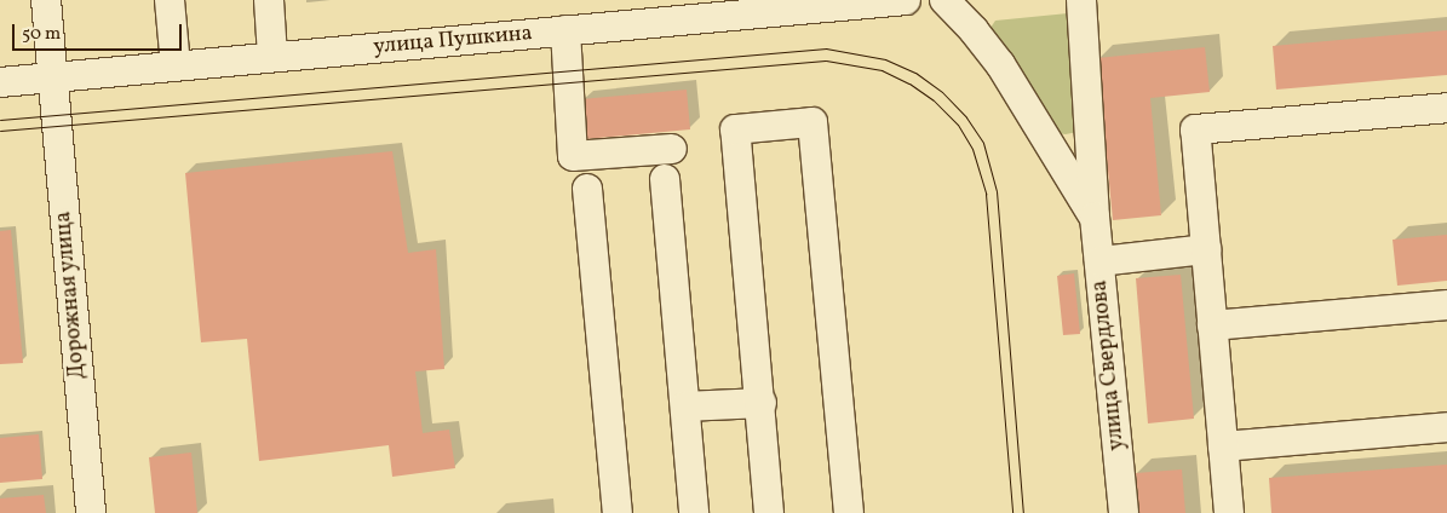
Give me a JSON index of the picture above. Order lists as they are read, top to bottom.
{
  "streets": {
    "street": ["улица Пушкина", "Дорожная улица", "улица Свердлова"]
  },
  "crossings": [
    ["улица Пушкина", "Дорожная улица"]
  ],
  "scale_bar": "50 m"
}
